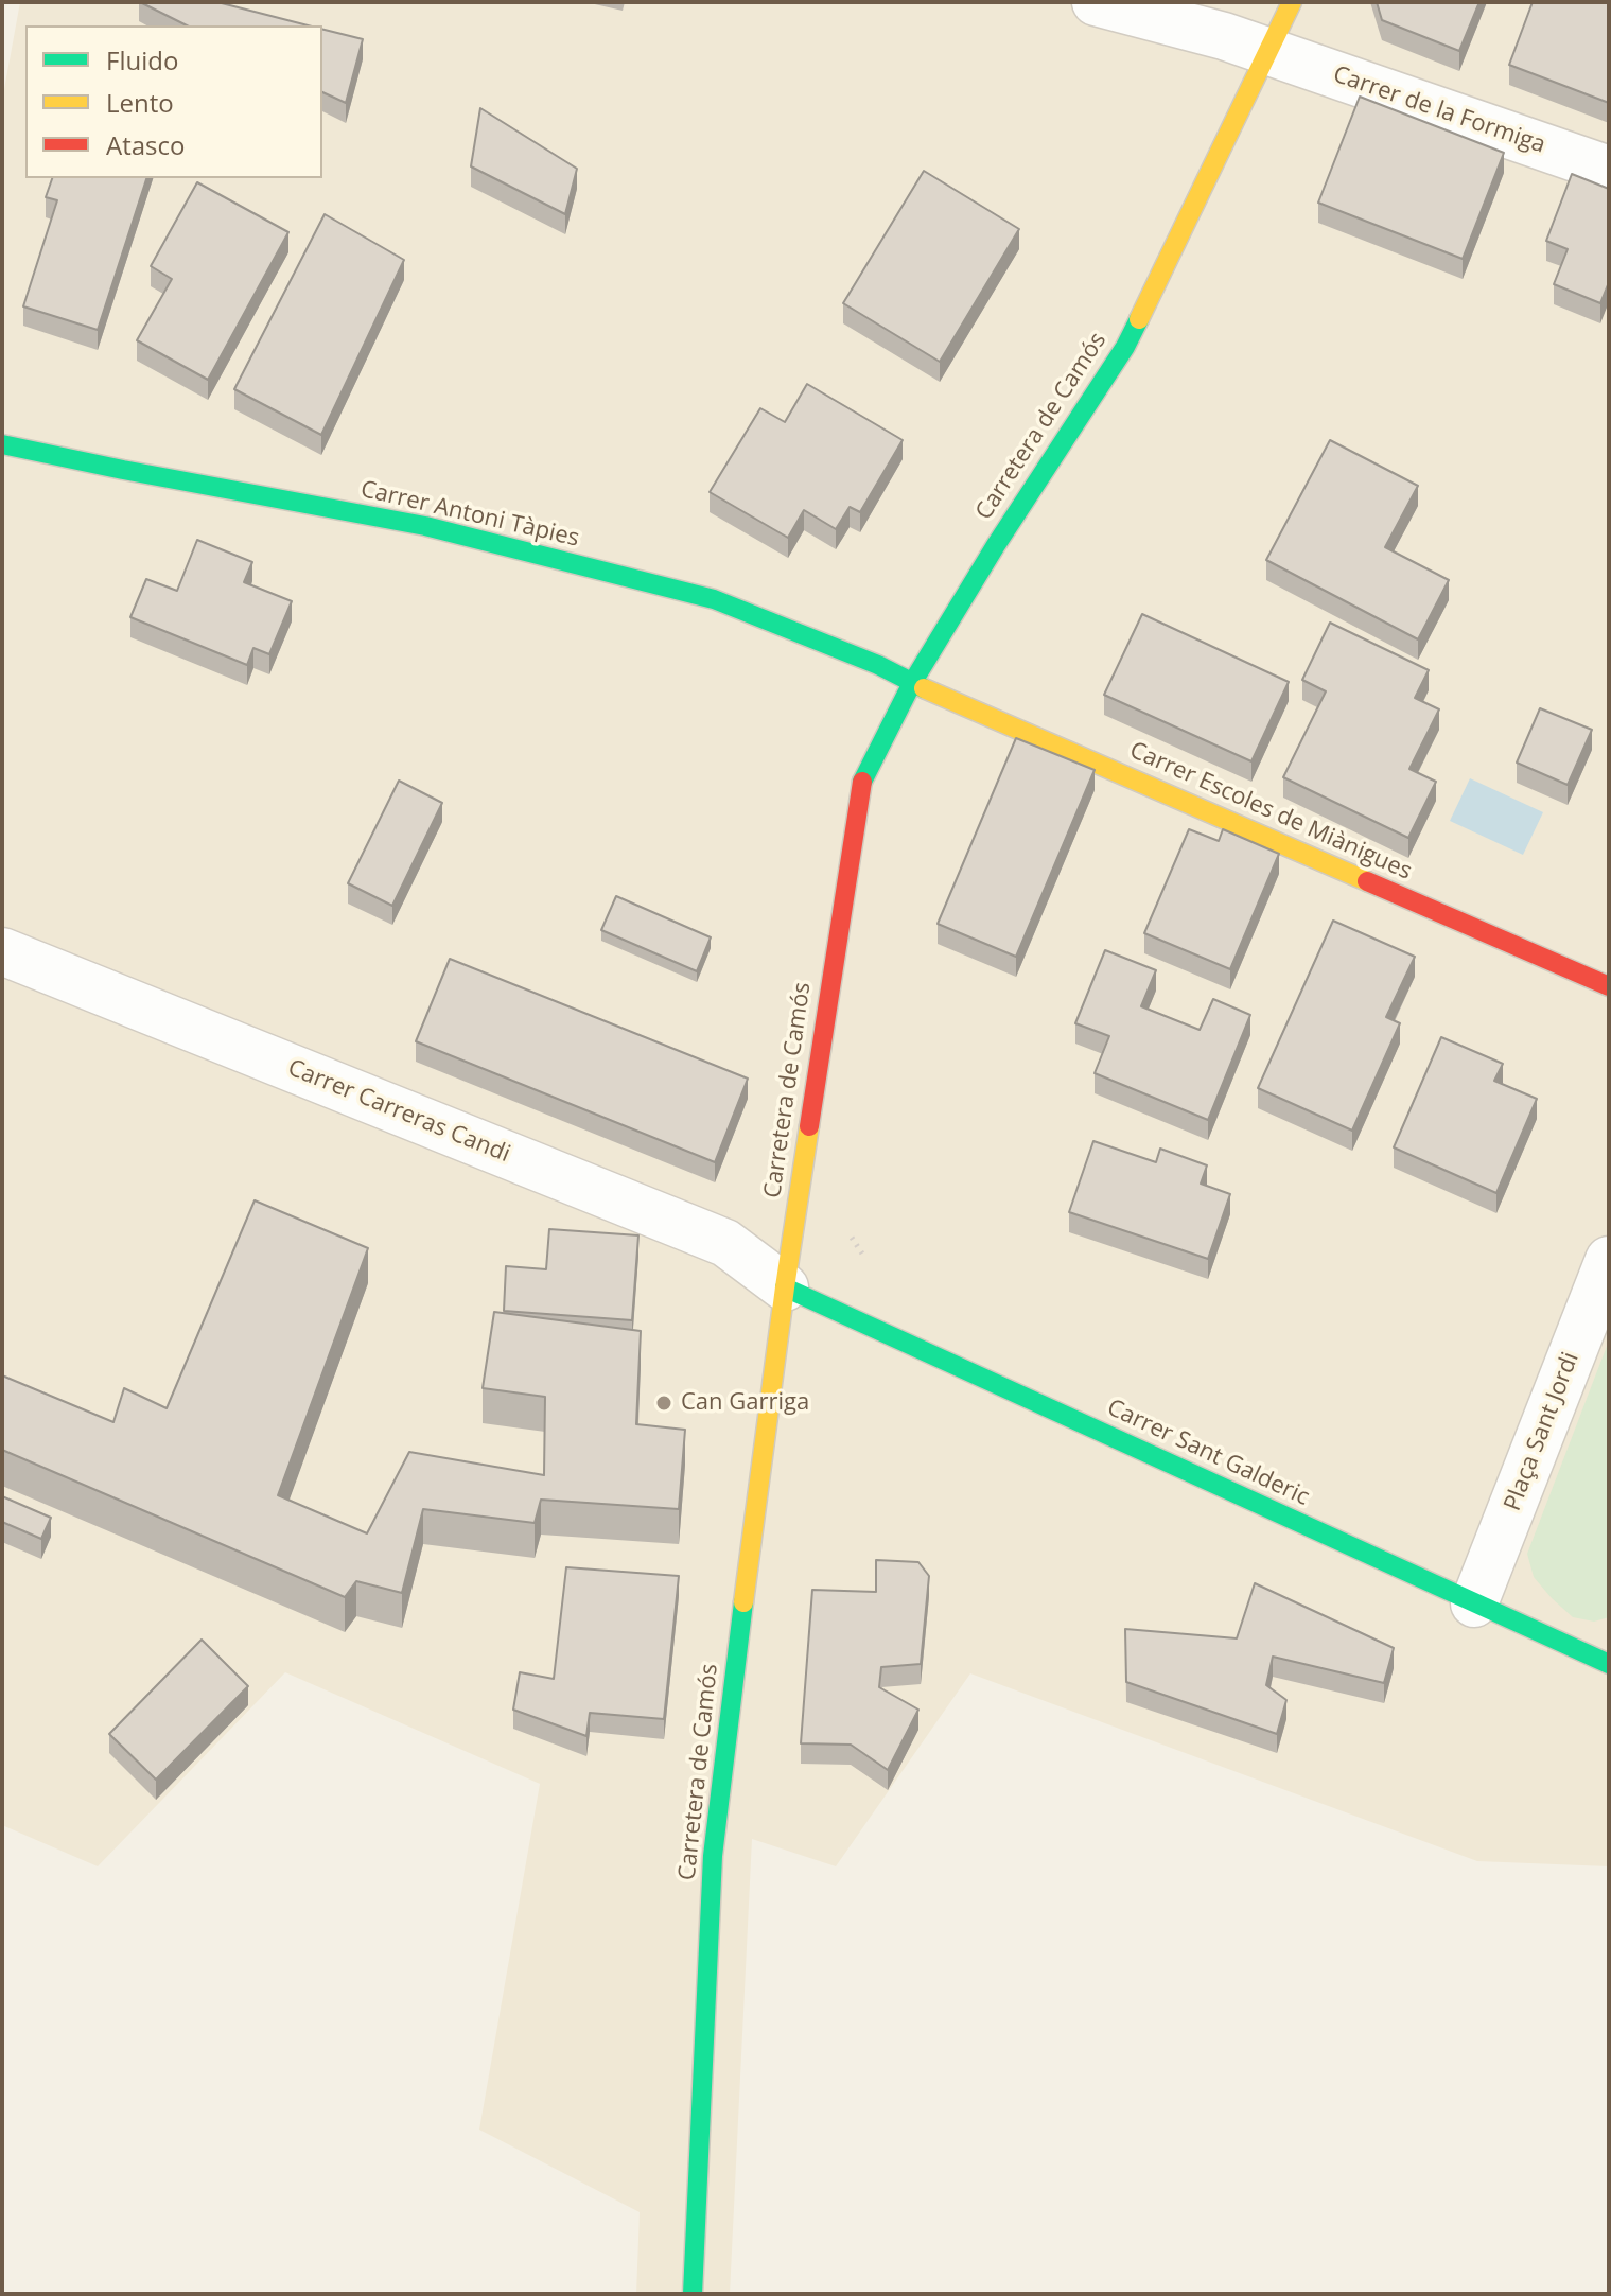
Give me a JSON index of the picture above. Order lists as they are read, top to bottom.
{
  "streets": {
    "street": [
      "Carrer de la Formiga",
      "Carretera de Camós",
      "Carrer Antoni Tàpies",
      "Carrer Escoles de Miànigues",
      "Carrer Carreras Candi",
      "Plaça Sant Jordi",
      "Carrer Sant Galderic"
    ]
  },
  "crossings": [
    ["Carrer de la Formiga", "Carretera de Camós"],
    ["Carretera de Camós", "Carrer Antoni Tàpies"],
    ["Carretera de Camós", "Carrer Escoles de Miànigues"],
    ["Carretera de Camós", "Carrer Carreras Candi"],
    ["Carretera de Camós", "Carrer Sant Galderic"],
    ["Carrer Antoni Tàpies", "Carrer Escoles de Miànigues"],
    ["Carrer Carreras Candi", "Carrer Sant Galderic"],
    ["Plaça Sant Jordi", "Carrer Sant Galderic"]
  ],
  "places": ["Can Garriga"],
  "legend": ["Fluido", "Lento", "Atasco"]
}
